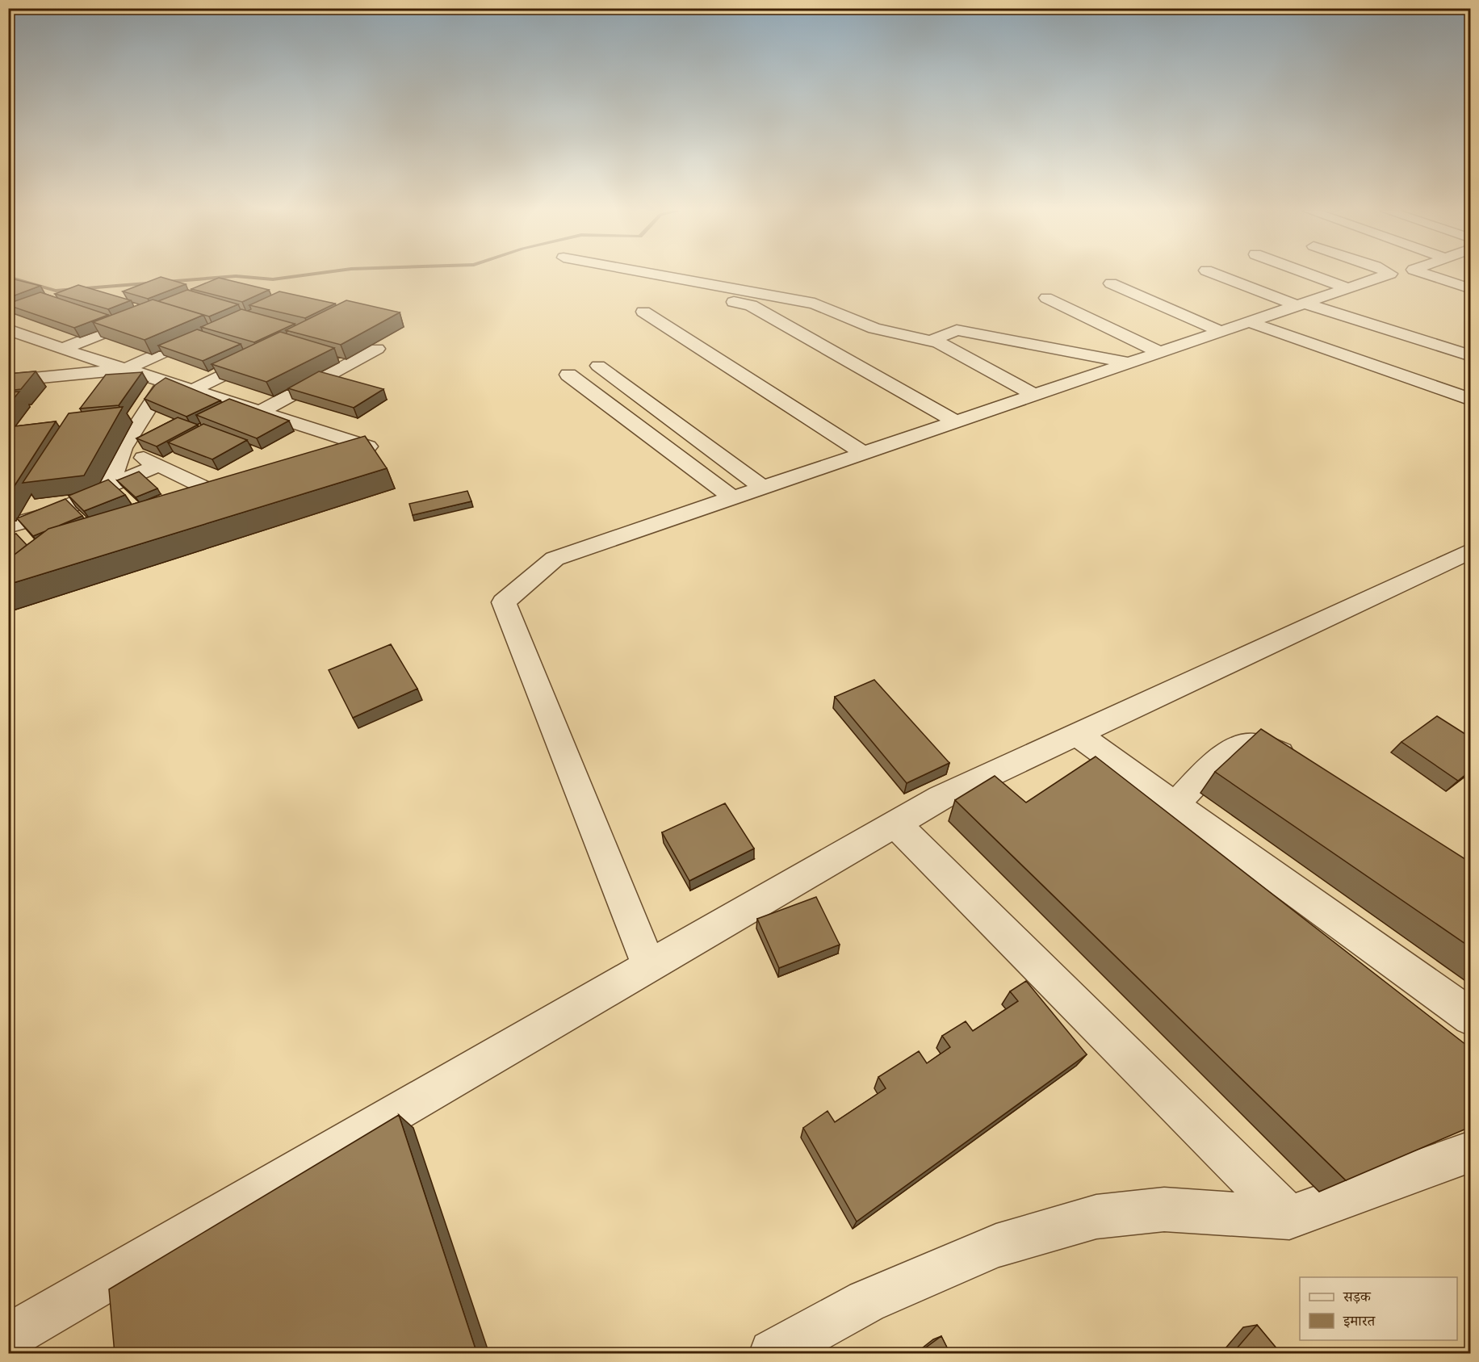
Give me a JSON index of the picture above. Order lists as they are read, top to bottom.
{
  "legend": ["सड़क", "इमारत"]
}
